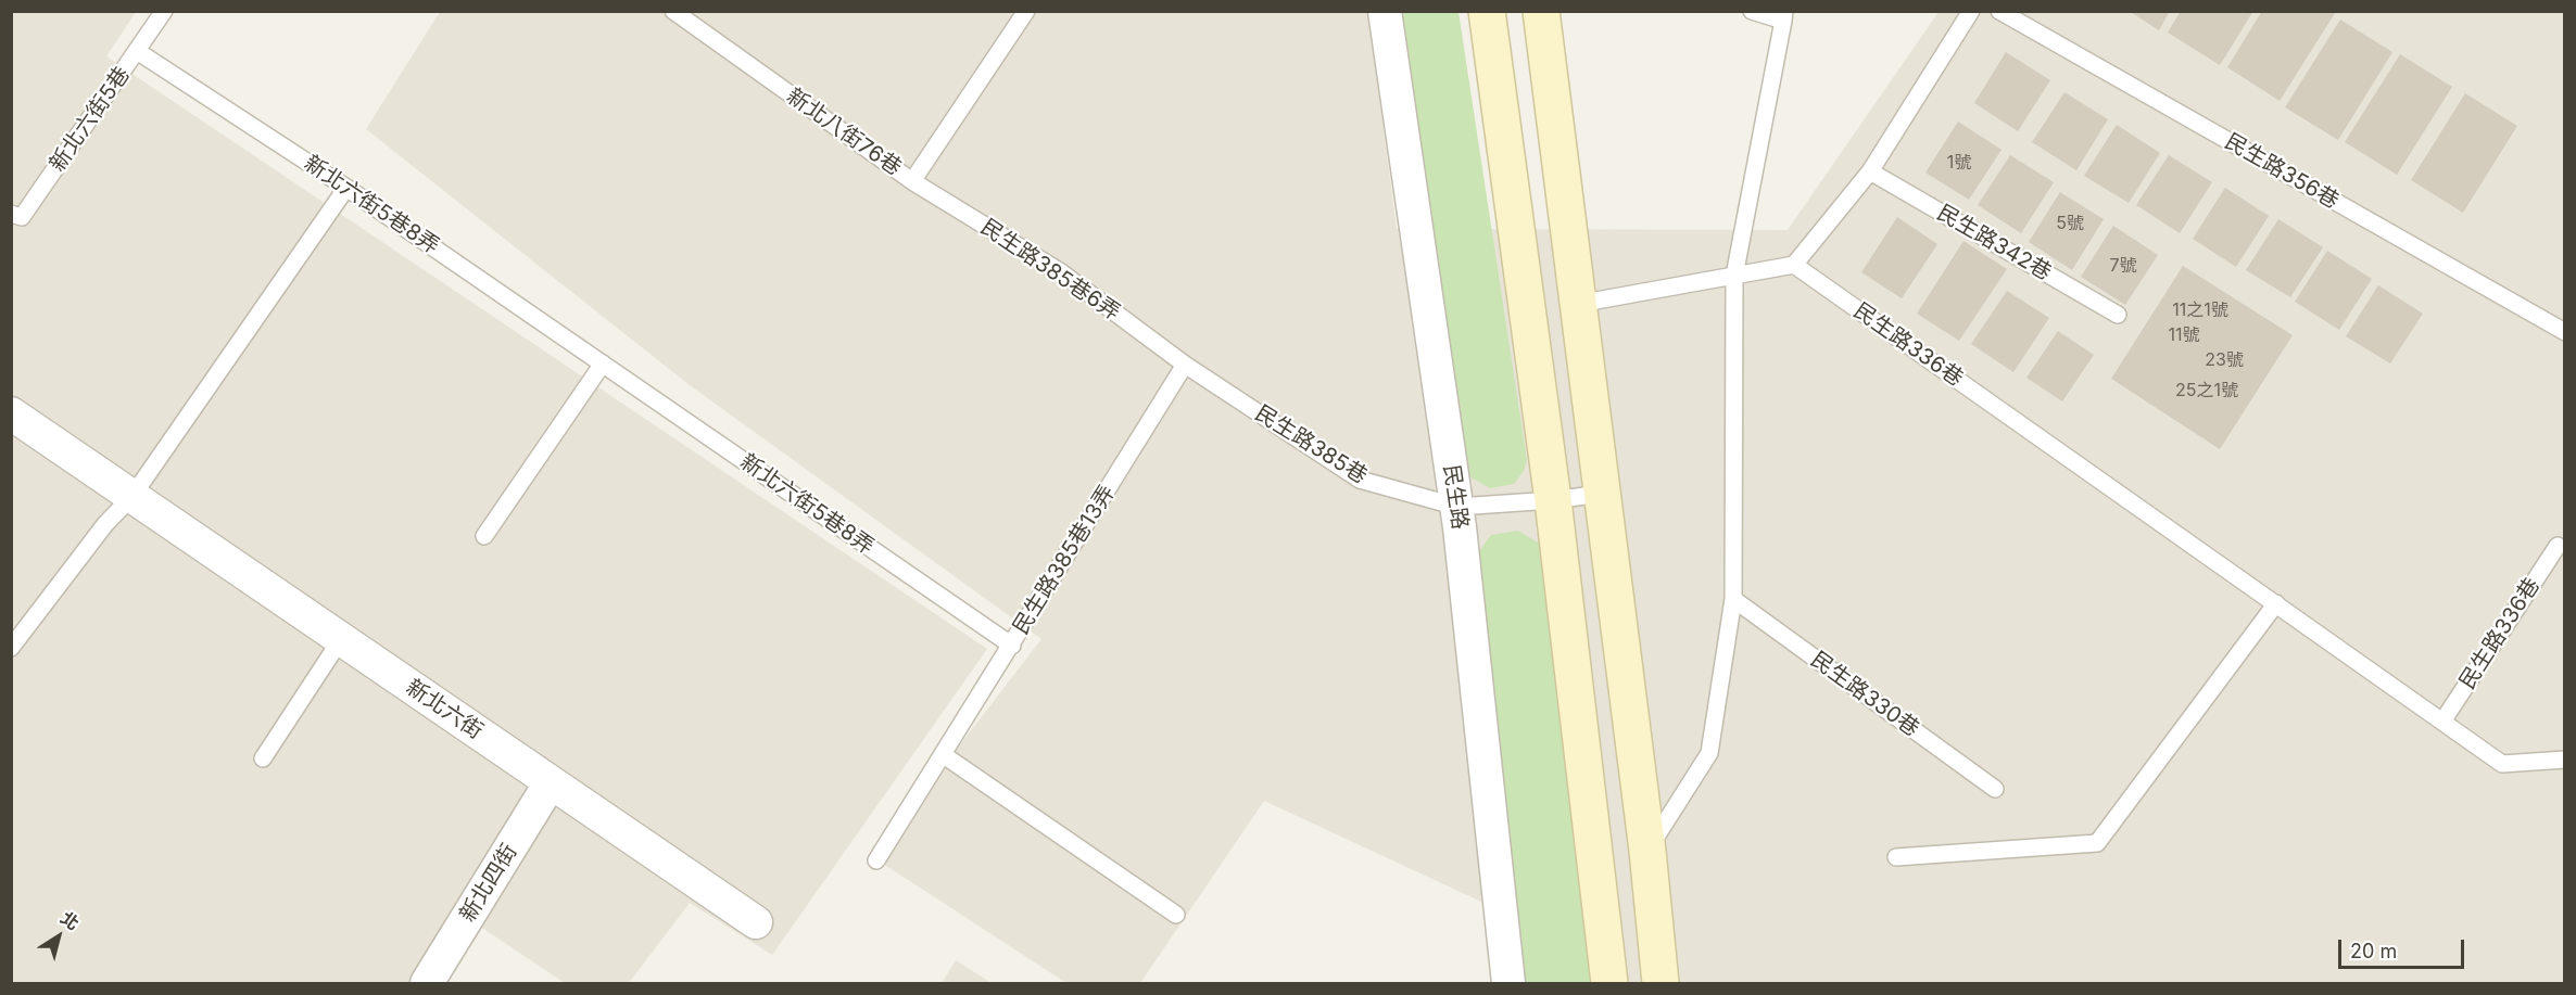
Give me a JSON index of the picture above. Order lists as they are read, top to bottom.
{
  "streets": {
    "street": ["民生路", "新北六街", "新北四街"],
    "lane": [
      "新北六街5巷",
      "新北八街76巷",
      "民生路356巷",
      "新北六街5巷8弄",
      "民生路342巷",
      "民生路385巷6弄",
      "民生路336巷",
      "民生路385巷",
      "民生路385巷13弄",
      "民生路330巷"
    ]
  },
  "crossings": [
    ["新北六街5巷", "新北六街5巷8弄"],
    ["新北八街76巷", "民生路385巷6弄"],
    ["新北六街5巷8弄", "民生路385巷13弄"],
    ["民生路385巷6弄", "民生路385巷"],
    ["民生路385巷6弄", "民生路385巷13弄"],
    ["民生路385巷", "民生路"],
    ["民生路385巷", "民生路385巷13弄"],
    ["新北六街", "新北四街"]
  ],
  "house_numbers": [
    "1號",
    "5號",
    "7號",
    "11之1號",
    "11號",
    "23號",
    "25之1號"
  ],
  "scale_bar": "20 m",
  "north": "top right"
}
